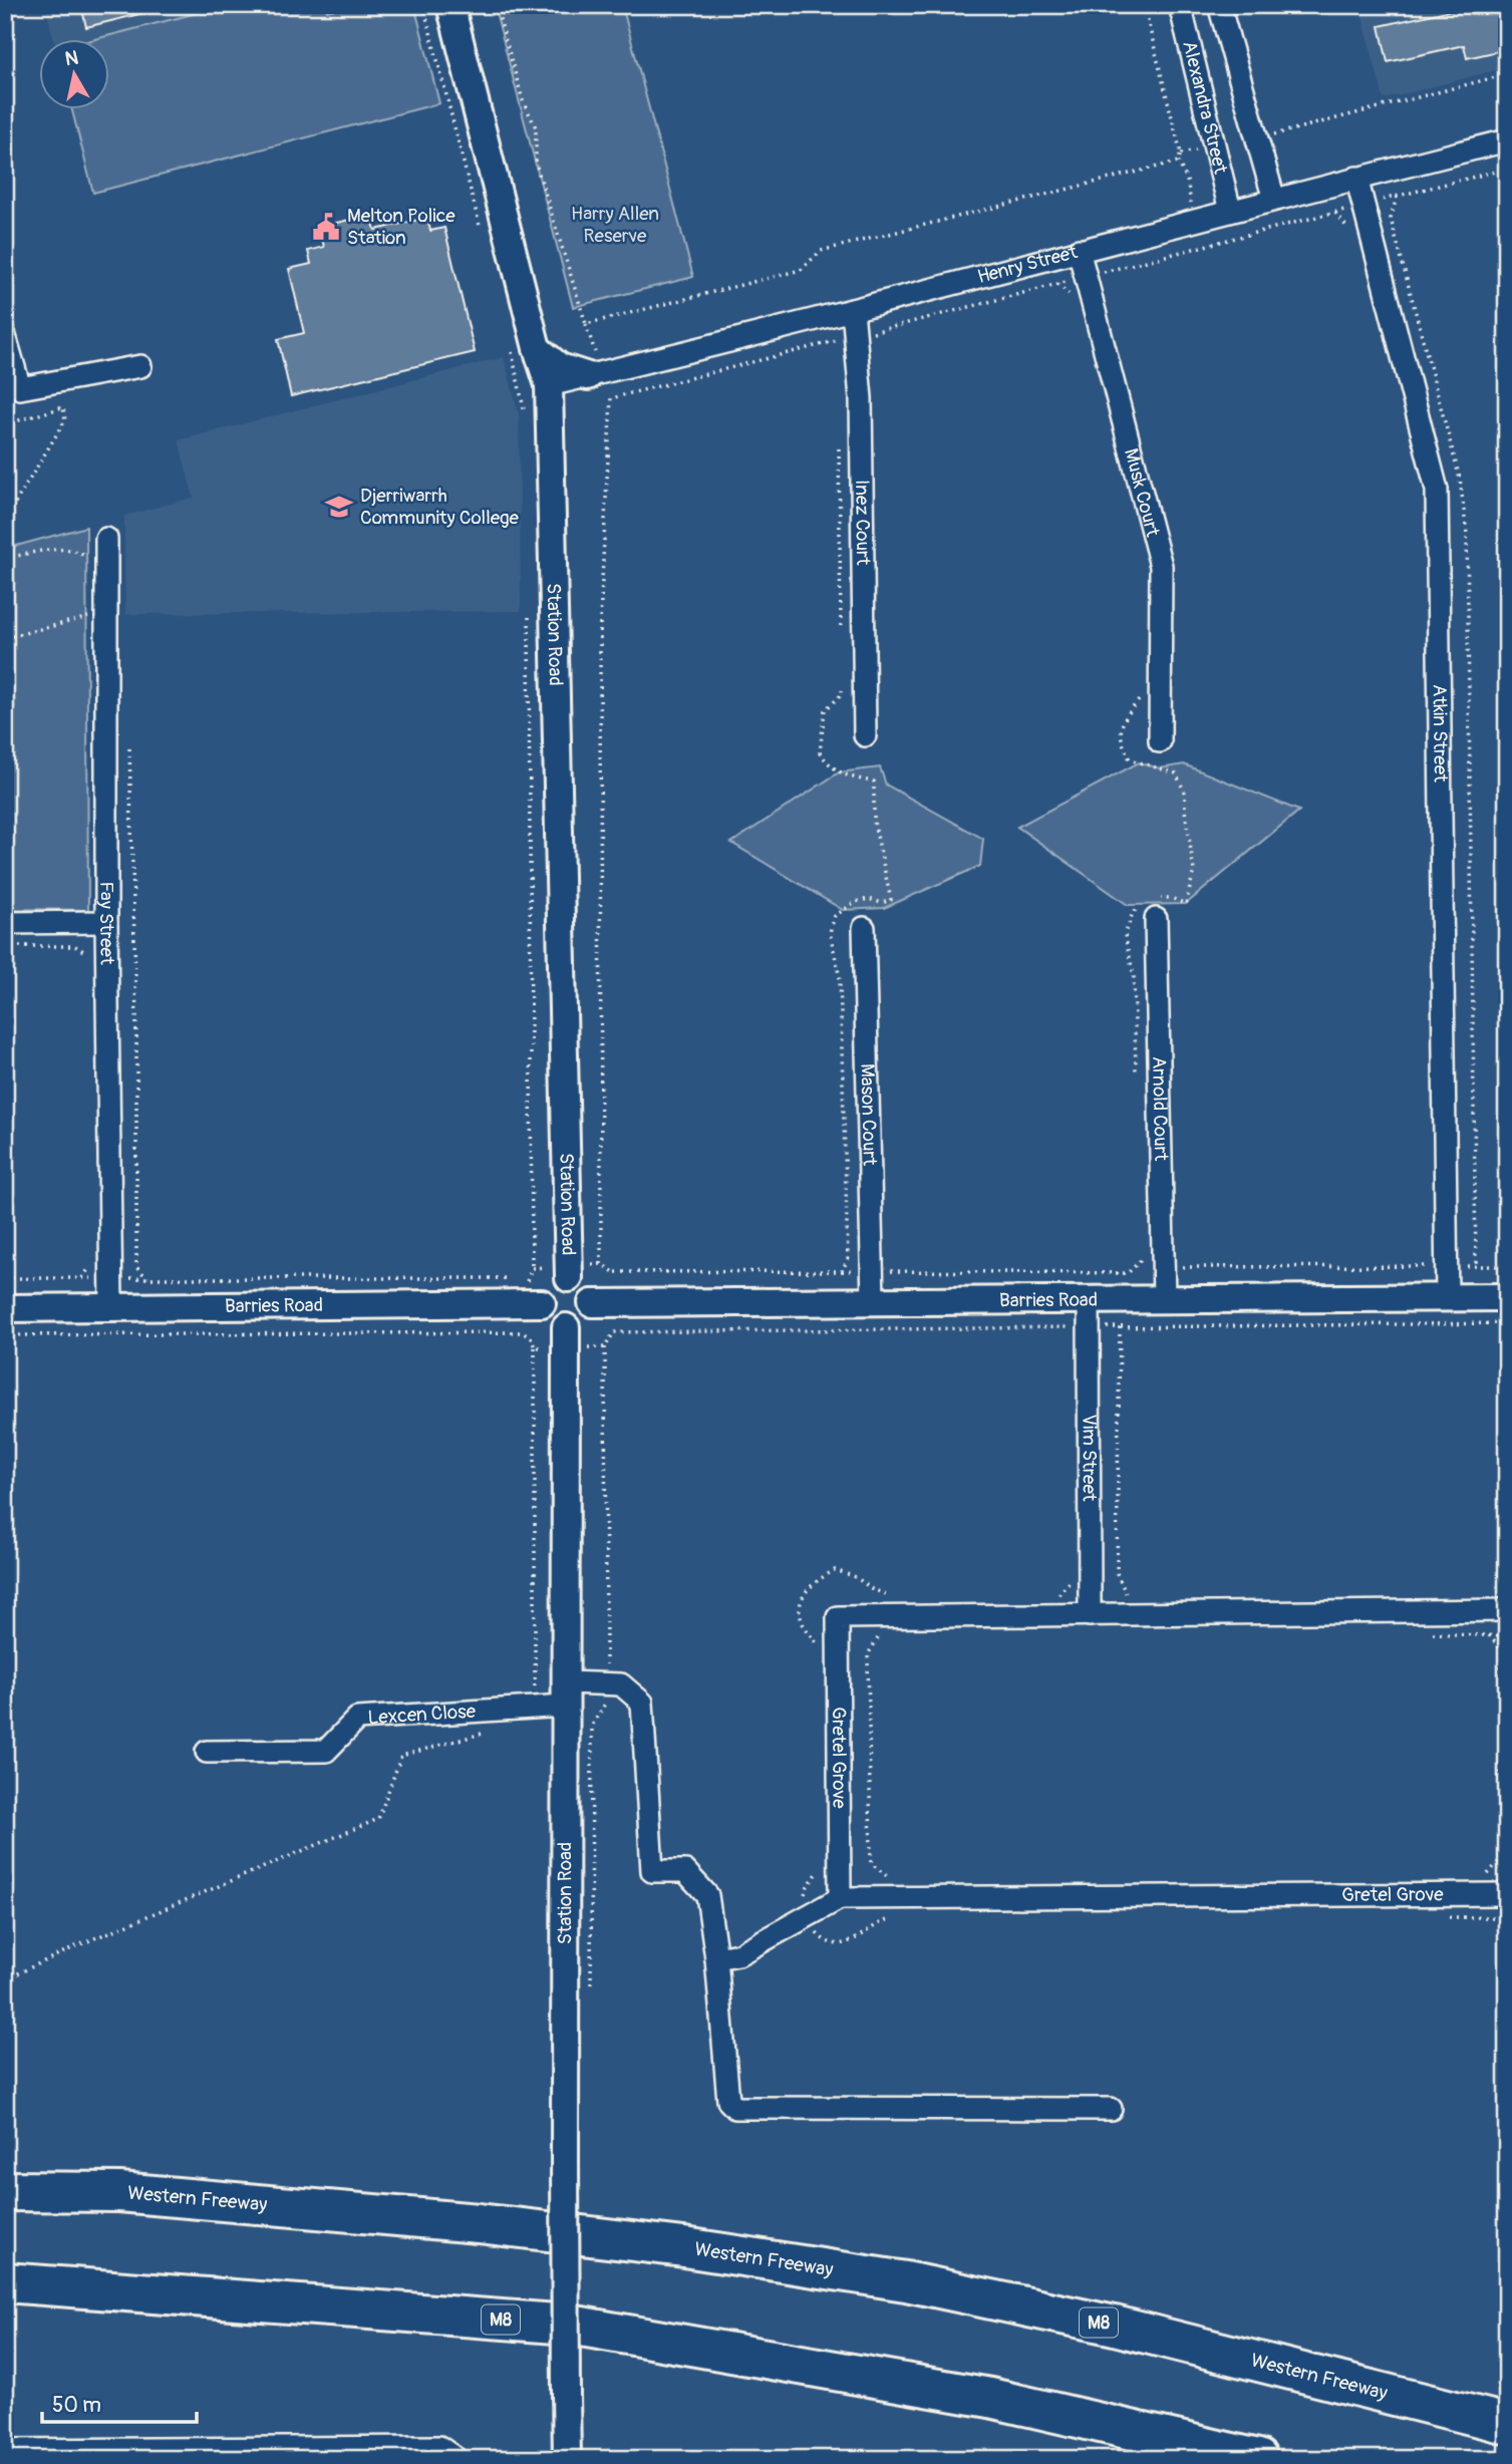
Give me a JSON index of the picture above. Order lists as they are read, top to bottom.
{
  "streets": {
    "highway": ["Western Freeway", "M8"],
    "street": [
      "Alexandra Street",
      "Henry Street",
      "Musk Court",
      "Inez Court",
      "Station Road",
      "Atkin Street",
      "Fay Street",
      "Arnold Court",
      "Mason Court",
      "Barries Road",
      "Vim Street",
      "Lexcen Close",
      "Gretel Grove"
    ]
  },
  "crossings": [
    ["Alexandra Street", "Henry Street"],
    ["Henry Street", "Musk Court"],
    ["Henry Street", "Inez Court"],
    ["Henry Street", "Station Road"],
    ["Henry Street", "Atkin Street"],
    ["Station Road", "Barries Road"],
    ["Station Road", "Lexcen Close"],
    ["Atkin Street", "Barries Road"],
    ["Fay Street", "Barries Road"],
    ["Arnold Court", "Barries Road"],
    ["Mason Court", "Barries Road"],
    ["Barries Road", "Vim Street"],
    ["Vim Street", "Gretel Grove"]
  ],
  "parks": ["Harry Allen Reserve"],
  "places": {
    "public building": ["Melton Police Station"],
    "school or university": ["Djerriwarrh Community College"]
  },
  "scale_bar": "50 m",
  "north": "top"
}
